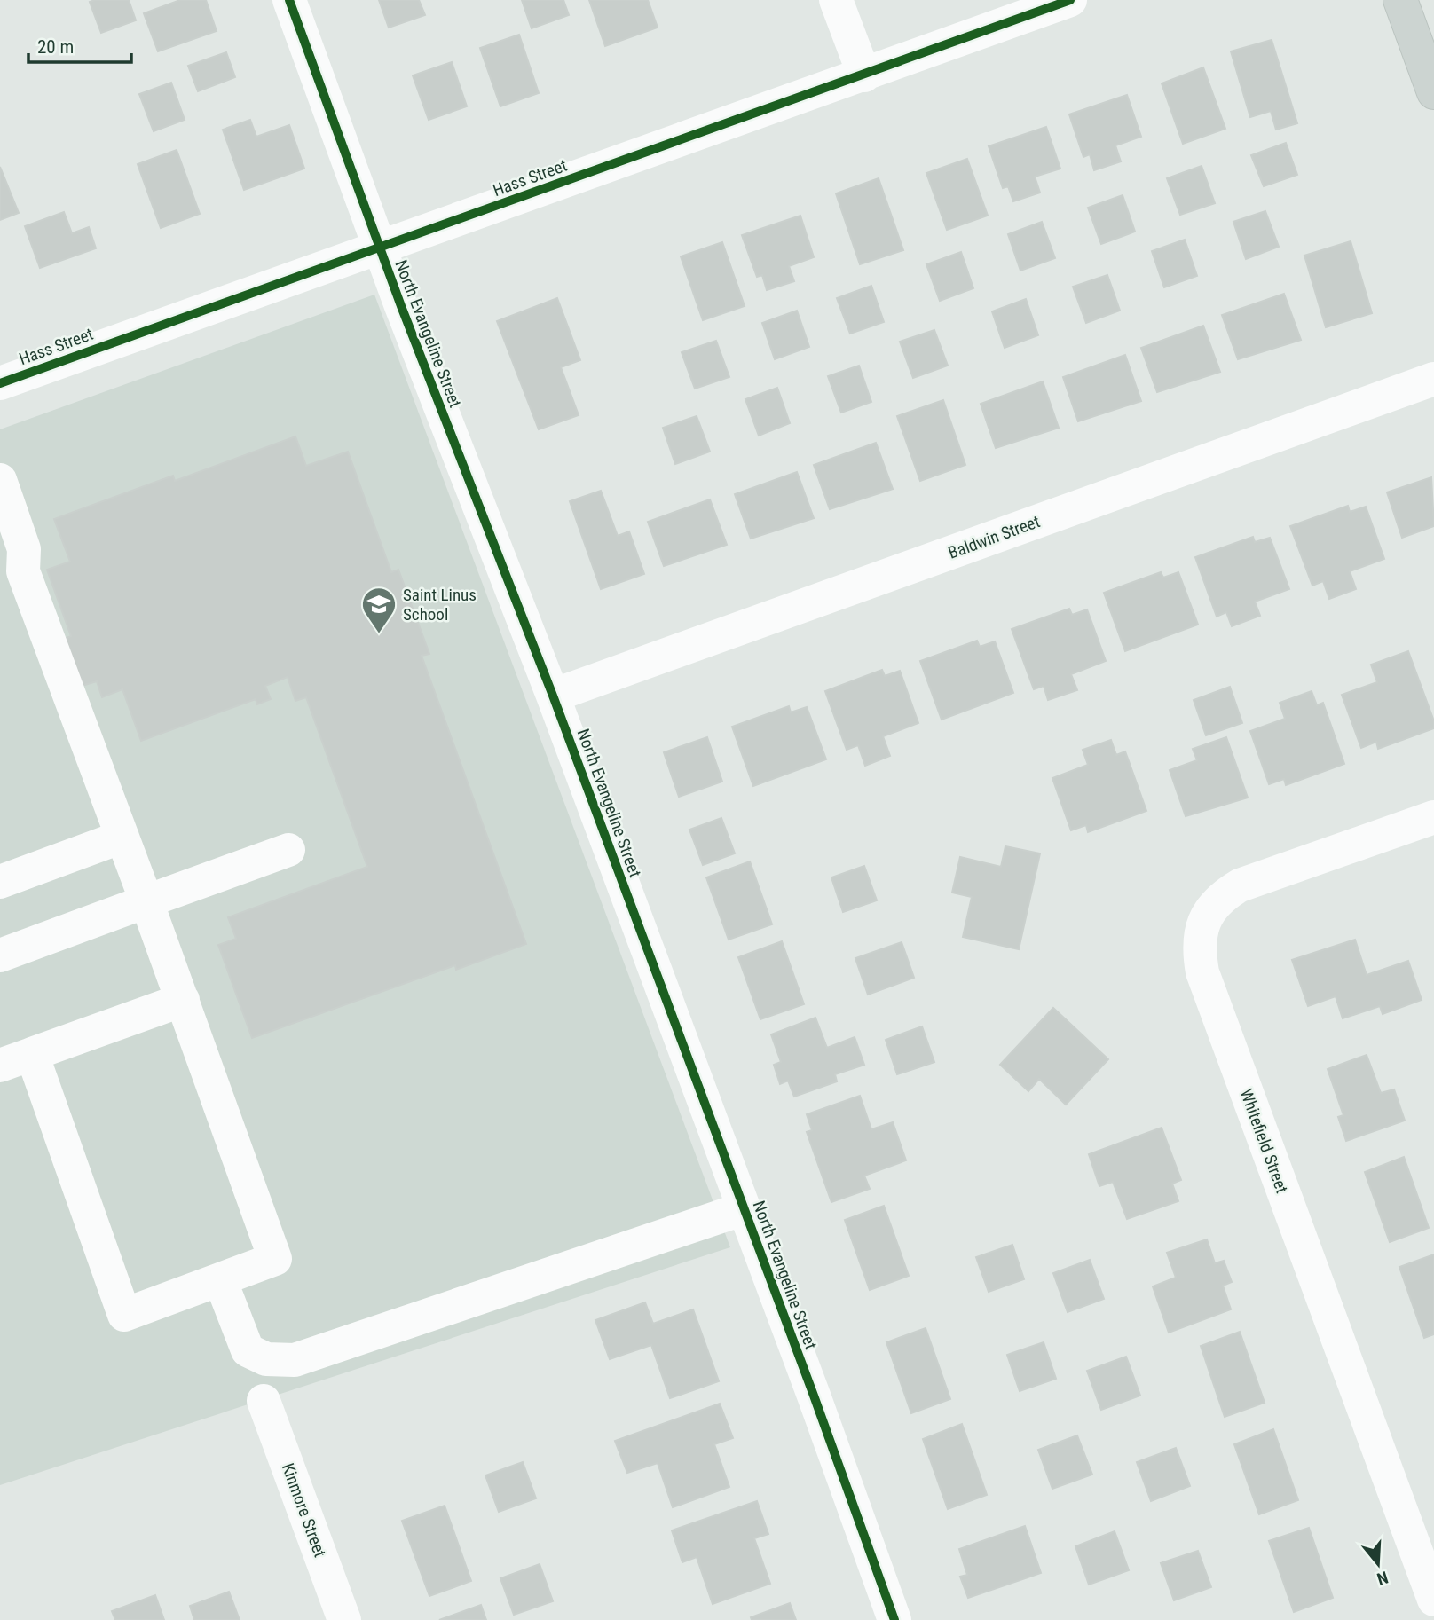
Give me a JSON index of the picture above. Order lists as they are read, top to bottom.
{
  "streets": {
    "street": [
      "Hass Street",
      "North Evangeline Street",
      "Baldwin Street",
      "Whitefield Street",
      "Kinmore Street"
    ]
  },
  "crossings": [
    ["Hass Street", "North Evangeline Street"],
    ["North Evangeline Street", "Baldwin Street"]
  ],
  "places": {
    "school or university": ["Saint Linus School"]
  },
  "scale_bar": "20 m",
  "north": "bottom"
}
